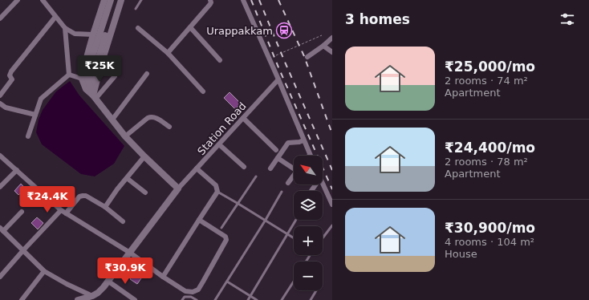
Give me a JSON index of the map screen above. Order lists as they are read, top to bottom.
{
  "streets": {
    "street": ["Station Road"]
  },
  "places": {
    "station": ["Urappakkam"]
  },
  "north": "top left",
  "page": {
    "heading": "3 homes",
    "list": [
      {
        "name": "₹25,000/mo",
        "note": "2 rooms · 74 m² · Apartment"
      },
      {
        "name": "₹24,400/mo",
        "note": "2 rooms · 78 m² · Apartment"
      },
      {
        "name": "₹30,900/mo",
        "note": "4 rooms · 104 m² · House"
      }
    ],
    "price": ["₹25K", "₹24.4K", "₹30.9K"],
    "map_buttons": ["+", "−"]
  }
}
